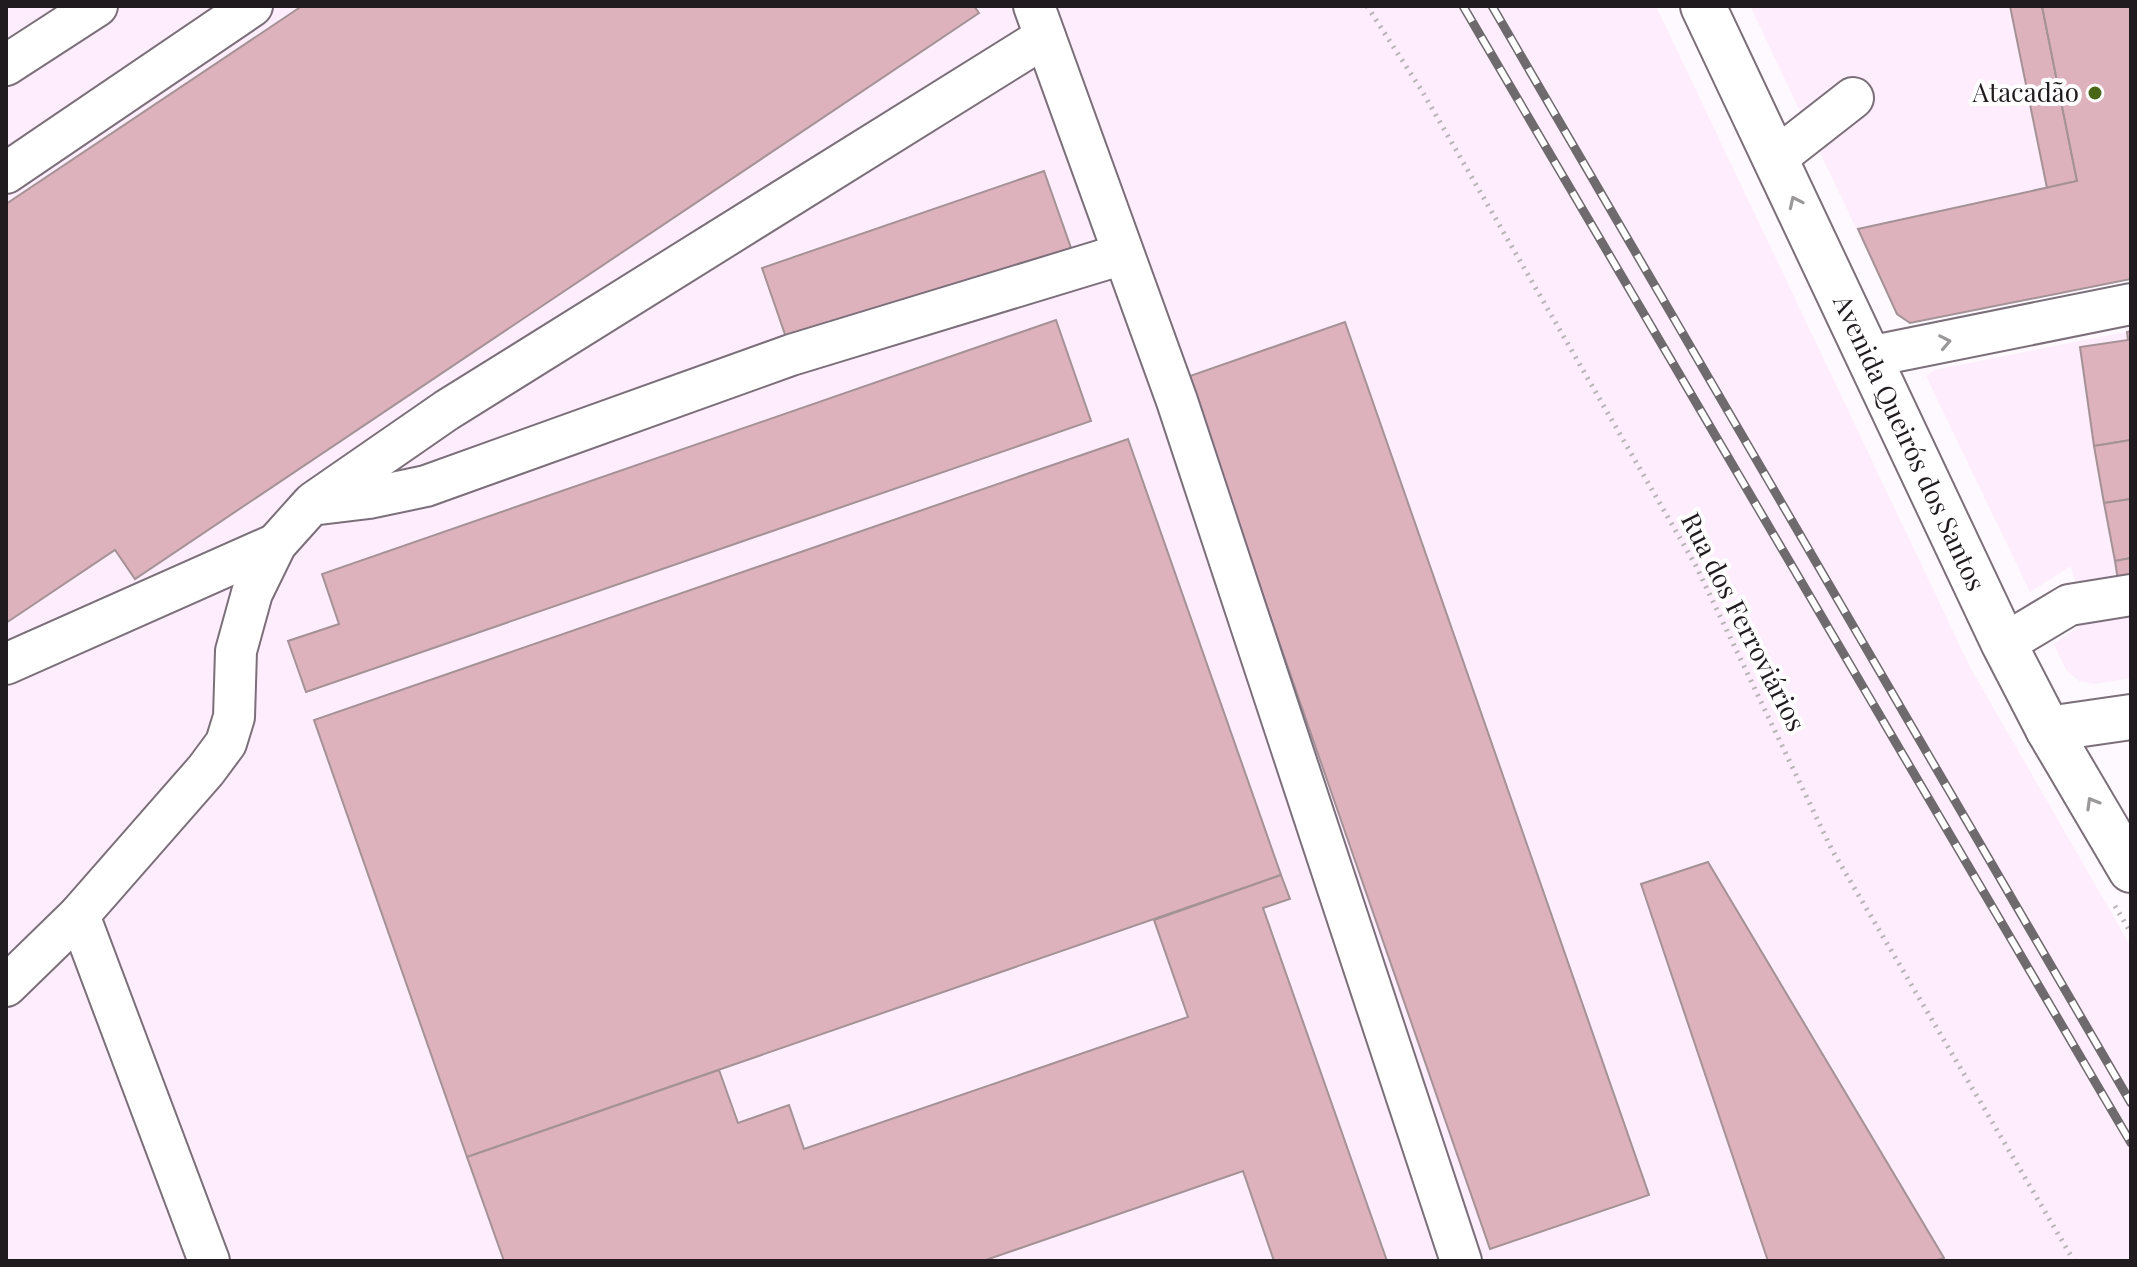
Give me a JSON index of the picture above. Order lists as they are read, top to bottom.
{
  "streets": {
    "main road": ["Avenida Queirós dos Santos"],
    "path": ["Rua dos Ferroviários"]
  },
  "one_way": ["Avenida Queirós dos Santos"],
  "places": ["Atacadão"]
}
